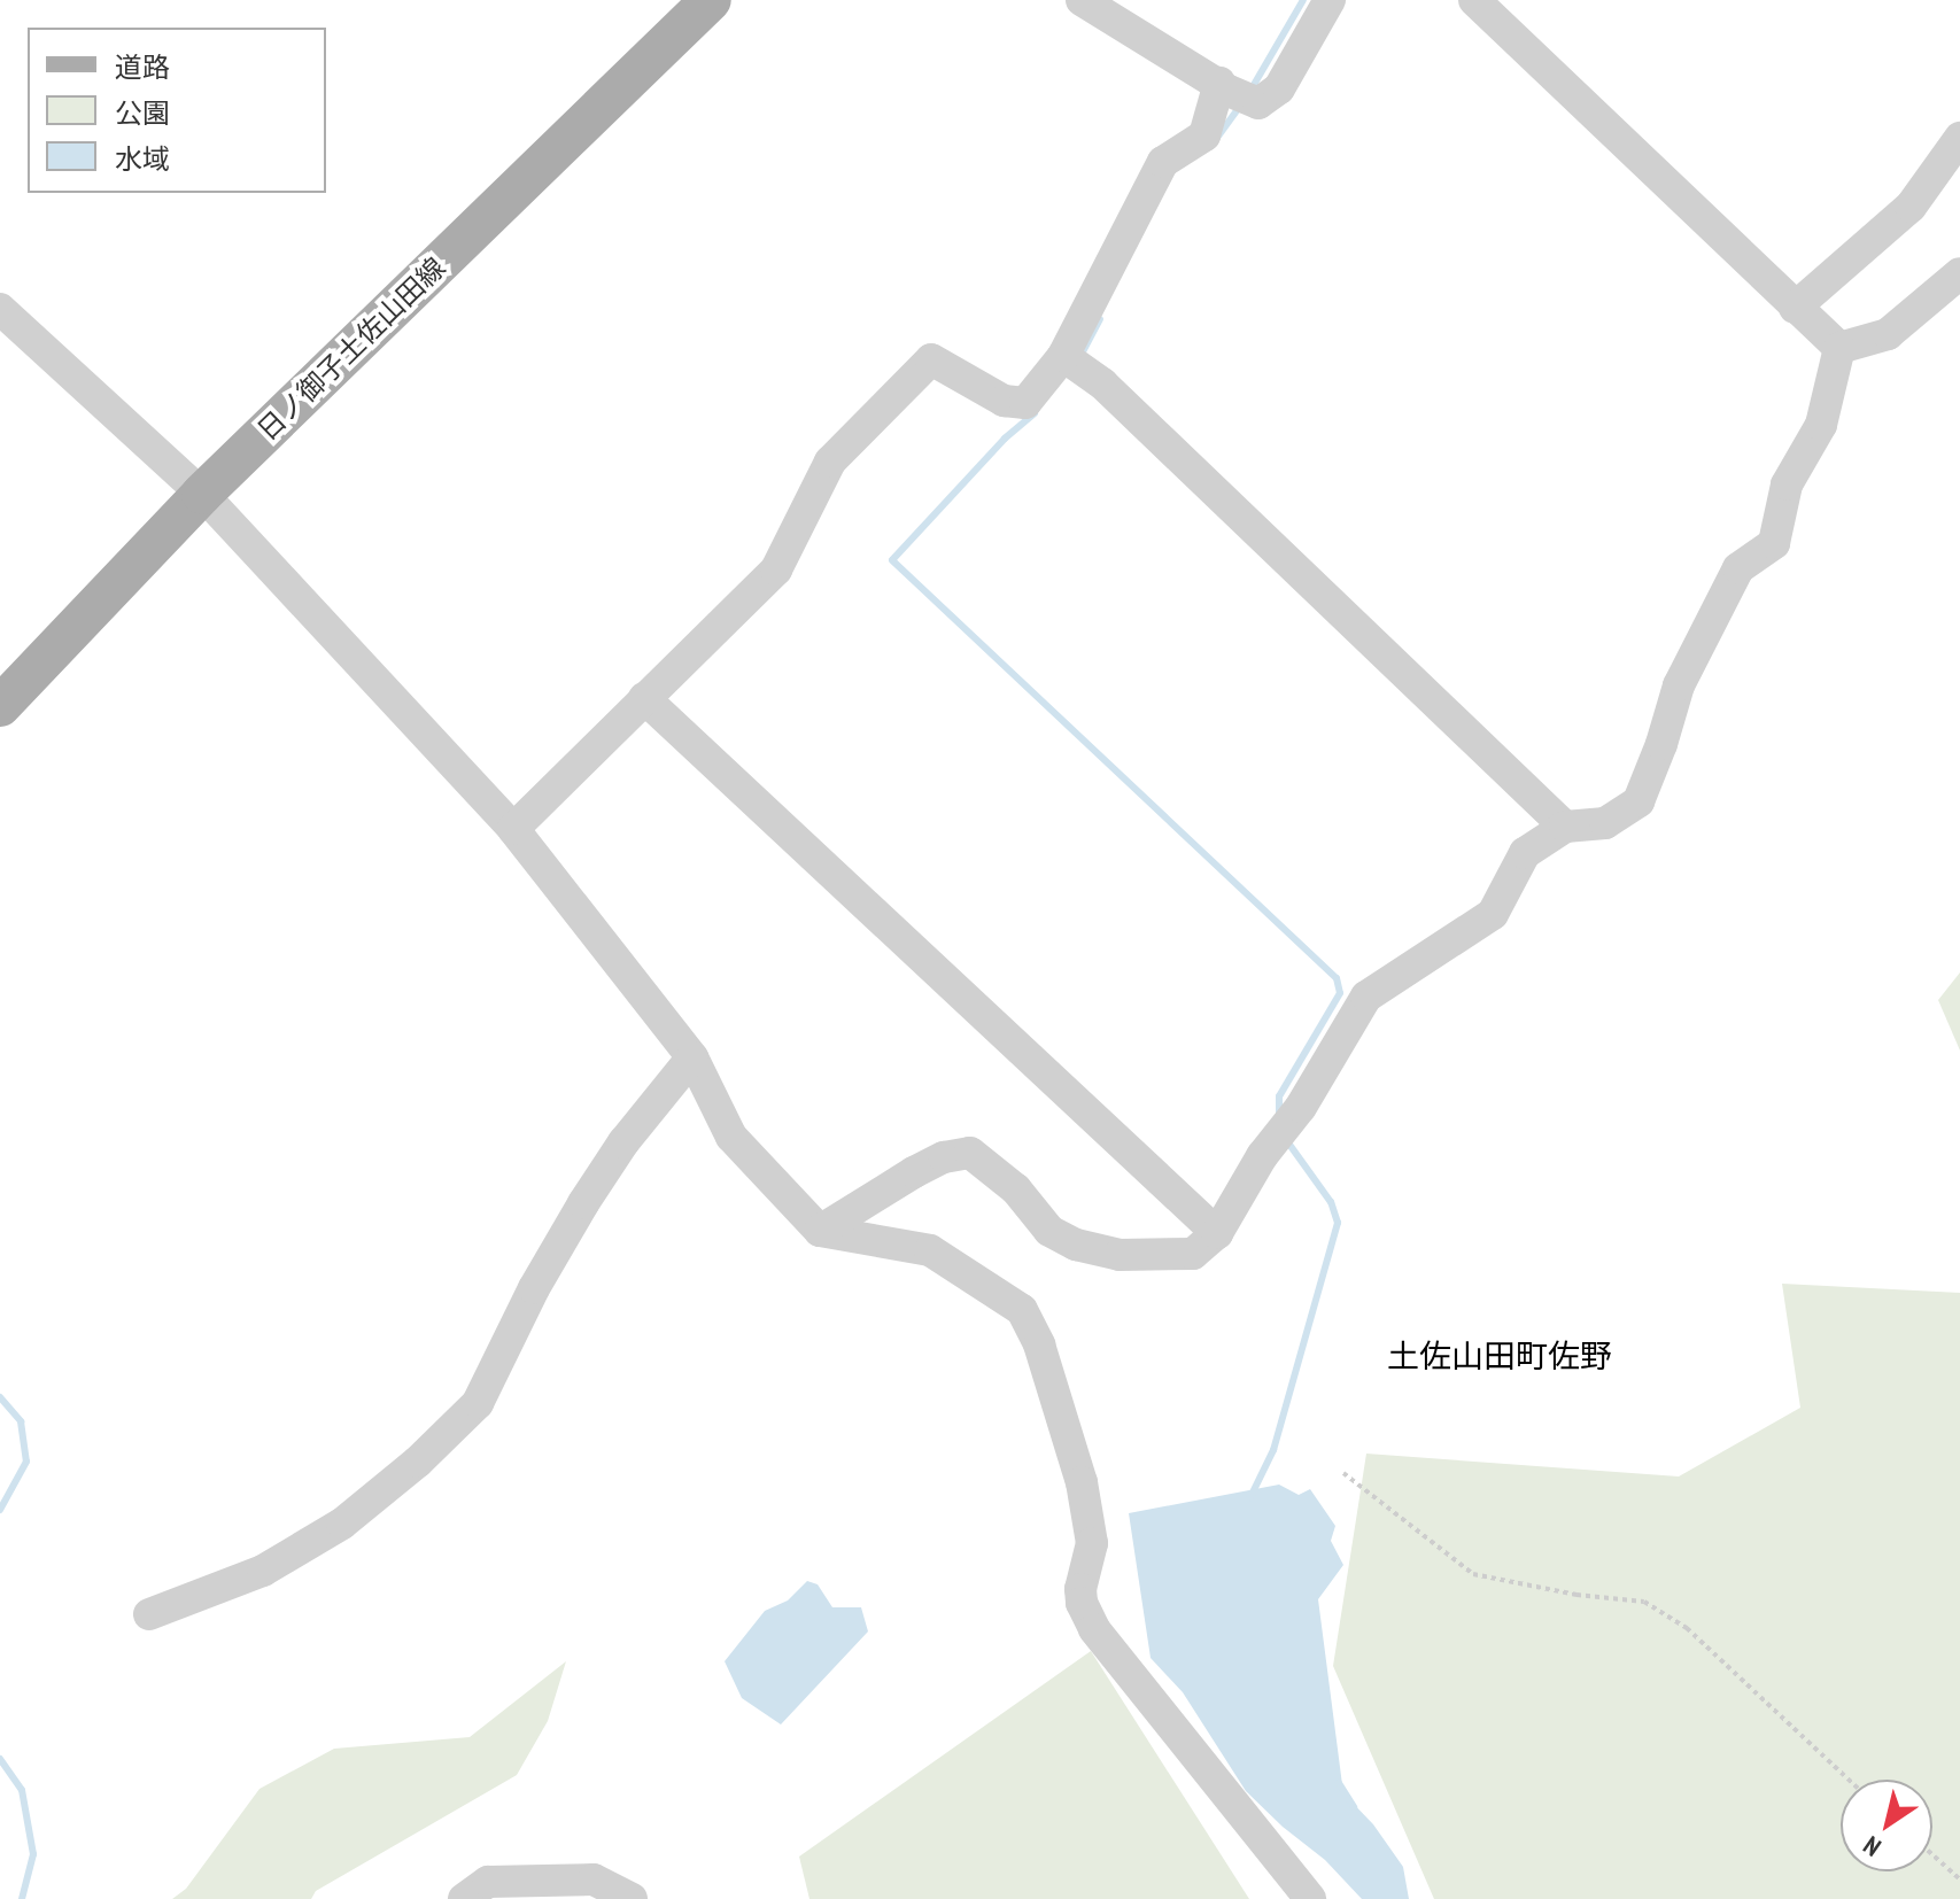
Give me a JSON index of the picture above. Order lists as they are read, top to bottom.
{
  "streets": {
    "main road": ["日ノ御子土佐山田線"]
  },
  "districts": ["土佐山田町佐野"],
  "legend": ["道路", "公園", "水域"],
  "north": "bottom left"
}
